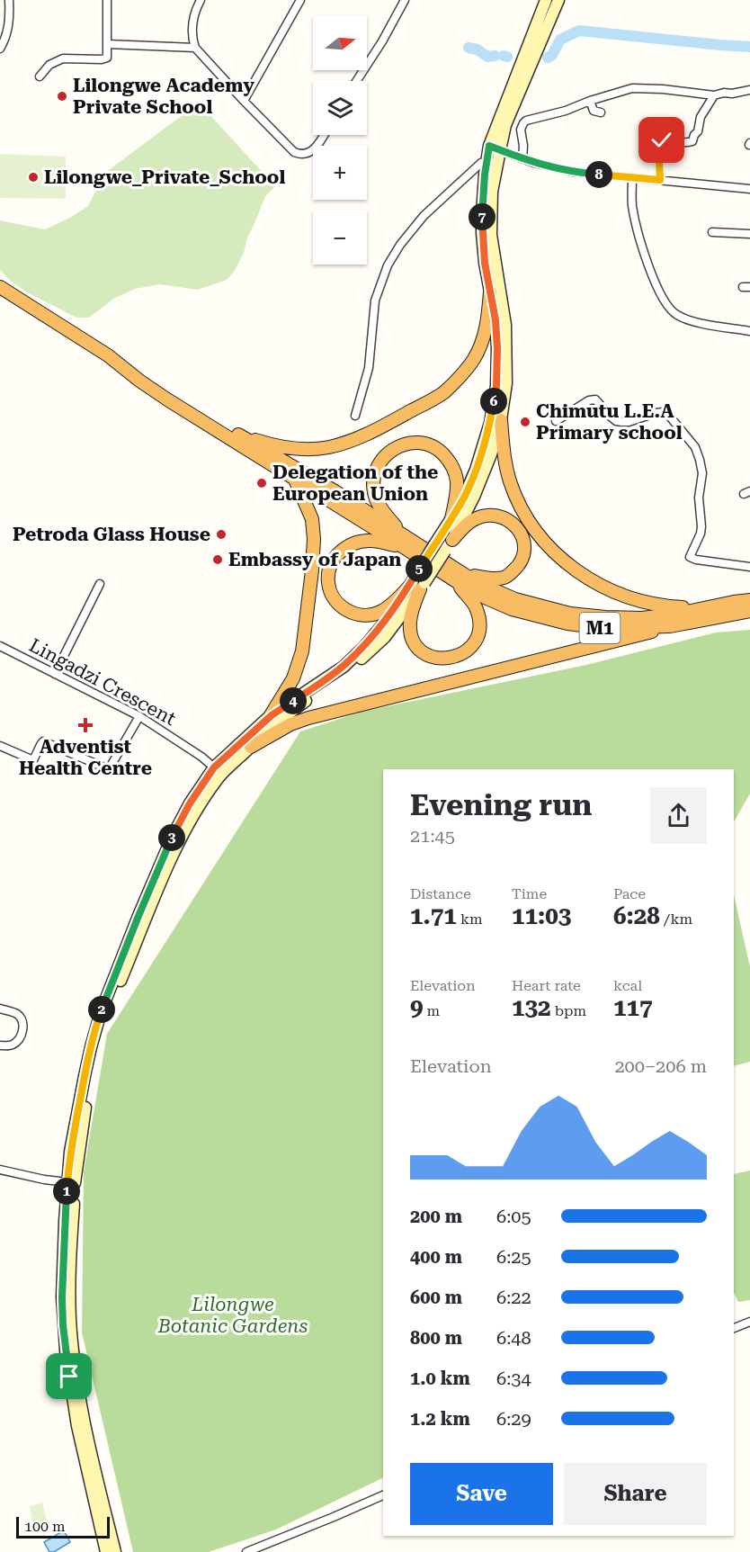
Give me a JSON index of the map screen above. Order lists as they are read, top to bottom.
{
  "streets": {
    "highway": ["M1"],
    "street": ["Lingadzi Crescent"]
  },
  "parks": ["Lilongwe Botanic Gardens"],
  "places": {
    "other": [
      "Lilongwe Academy Private School",
      "Lilongwe_Private_School",
      "Chimutu L.E.A Primary school",
      "Delegation of the European Union",
      "Petroda Glass House",
      "Embassy of Japan"
    ],
    "health": ["Adventist Health Centre"]
  },
  "scale_bar": "100 m",
  "north": "right",
  "page": {
    "map_buttons": ["+", "−"],
    "pins": [
      "8",
      "7",
      "6",
      "5",
      "4",
      "3",
      "2",
      "1"
    ],
    "heading": ["Evening run", "21:45"],
    "stats": [
      ["Distance", "1.71 km"],
      ["Time", "11:03"],
      ["Pace", "6:28 /km"],
      ["Elevation", "9 m"],
      ["Heart rate", "132 bpm"],
      ["kcal", "117"]
    ],
    "chart": ["Elevation", "200–206 m"],
    "list": [
      {
        "name": "200 m",
        "note": "6:05"
      },
      {
        "name": "400 m",
        "note": "6:25"
      },
      {
        "name": "600 m",
        "note": "6:22"
      },
      {
        "name": "800 m",
        "note": "6:48"
      },
      {
        "name": "1.0 km",
        "note": "6:34"
      },
      {
        "name": "1.2 km",
        "note": "6:29"
      }
    ],
    "buttons": ["Save", "Share"],
    "scale": "100 m"
  }
}
